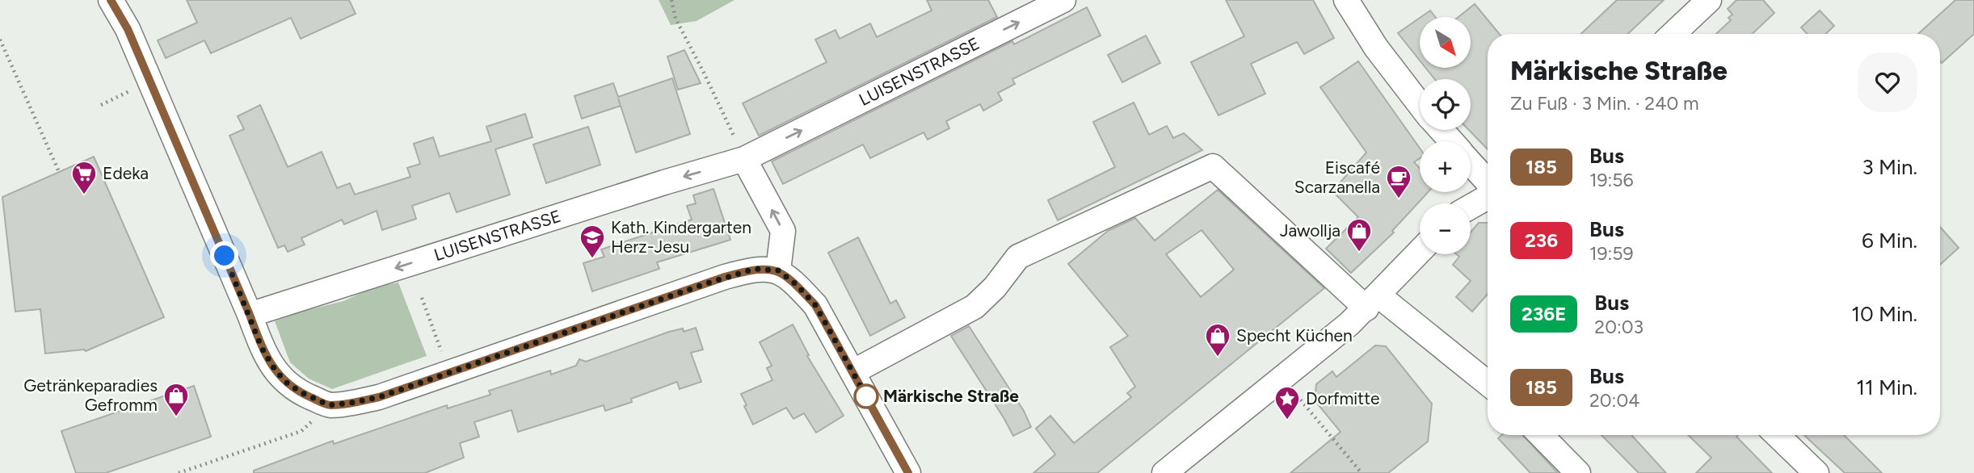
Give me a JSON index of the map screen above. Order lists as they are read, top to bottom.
{
  "streets": {
    "street": ["LUISENSTRASSE"]
  },
  "places": {
    "supermarket": ["Edeka"],
    "cafe": ["Eiscafé Scarzanella"],
    "shop": ["Jawollja", "Specht Küchen", "Getränkeparadies Gefromm"],
    "school or university": ["Kath. Kindergarten Herz-Jesu"],
    "other": ["Märkische Straße"],
    "place": ["Dorfmitte"]
  },
  "lines": ["bus line 185"],
  "north": "bottom right",
  "page": {
    "map_buttons": ["+", "−"],
    "heading": ["Märkische Straße", "Zu Fuß · 3 Min. · 240 m"],
    "list": [
      {
        "mark": "185",
        "name": "Bus",
        "note": "19:56",
        "value": "3 Min."
      },
      {
        "mark": "236",
        "name": "Bus",
        "note": "19:59",
        "value": "6 Min."
      },
      {
        "mark": "236E",
        "name": "Bus",
        "note": "20:03",
        "value": "10 Min."
      },
      {
        "mark": "185",
        "name": "Bus",
        "note": "20:04",
        "value": "11 Min."
      }
    ]
  }
}
